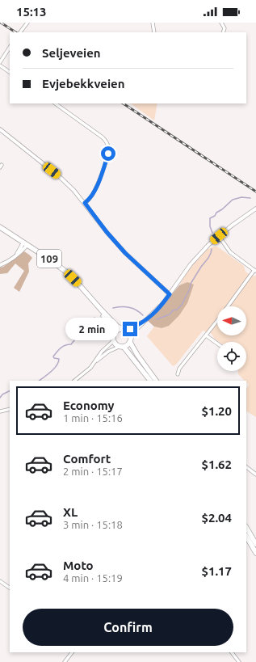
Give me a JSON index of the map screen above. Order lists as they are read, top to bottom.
{
  "streets": {
    "main road": ["109"]
  },
  "north": "left",
  "page": {
    "status": "15:13",
    "banner": ["Seljeveien", "Evjebekkveien"],
    "bubble": "2 min",
    "list": [
      {
        "name": "Economy",
        "note": "1 min · 15:16",
        "value": "$1.20"
      },
      {
        "name": "Comfort",
        "note": "2 min · 15:17",
        "value": "$1.62"
      },
      {
        "name": "XL",
        "note": "3 min · 15:18",
        "value": "$2.04"
      },
      {
        "name": "Moto",
        "note": "4 min · 15:19",
        "value": "$1.17"
      }
    ],
    "buttons": "Confirm"
  }
}
